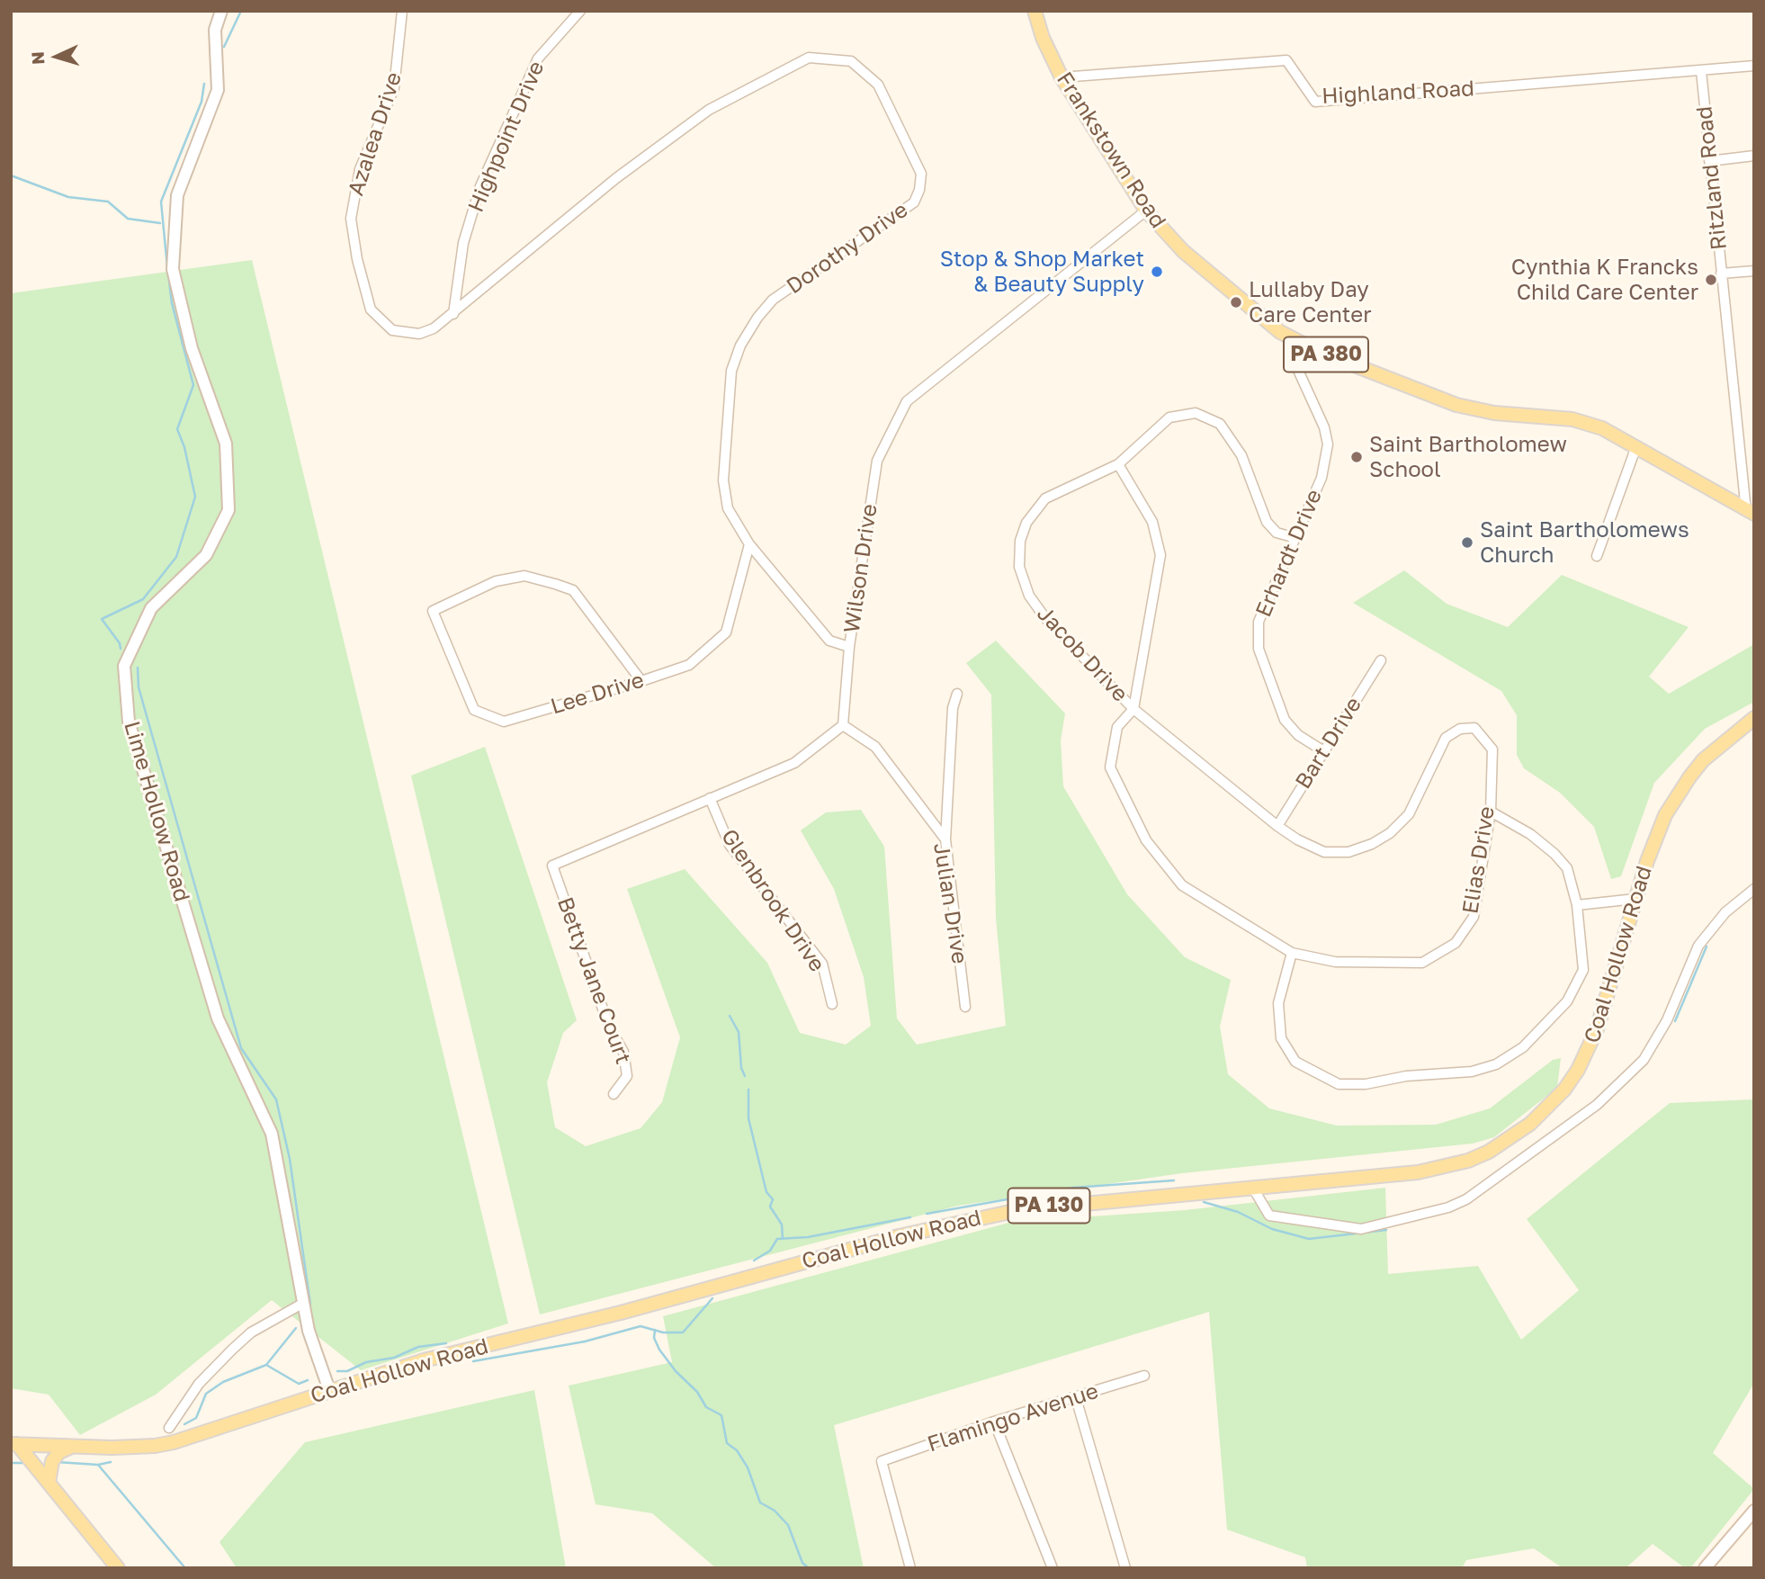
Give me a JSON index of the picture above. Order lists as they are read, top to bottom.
{
  "streets": {
    "main road": [
      "Frankstown Road",
      "PA 380",
      "Coal Hollow Road",
      "PA 130"
    ],
    "street": [
      "Highland Road",
      "Azalea Drive",
      "Highpoint Drive",
      "Ritzland Road",
      "Dorothy Drive",
      "Erhardt Drive",
      "Wilson Drive",
      "Jacob Drive",
      "Lee Drive",
      "Bart Drive",
      "Lime Hollow Road",
      "Elias Drive",
      "Glenbrook Drive",
      "Julian Drive",
      "Betty Jane Court",
      "Flamingo Avenue"
    ]
  },
  "crossings": [
    ["Highland Road", "Frankstown Road"],
    ["Highland Road", "Ritzland Road"],
    ["Azalea Drive", "Highpoint Drive"],
    ["Azalea Drive", "Dorothy Drive"],
    ["Highpoint Drive", "Dorothy Drive"],
    ["Frankstown Road", "Ritzland Road"],
    ["Frankstown Road", "Erhardt Drive"],
    ["Frankstown Road", "Wilson Drive"],
    ["Dorothy Drive", "Wilson Drive"],
    ["Dorothy Drive", "Lee Drive"],
    ["Erhardt Drive", "Jacob Drive"],
    ["Erhardt Drive", "Bart Drive"],
    ["Wilson Drive", "Julian Drive"],
    ["Jacob Drive", "Elias Drive"],
    ["Bart Drive", "Elias Drive"],
    ["Lime Hollow Road", "Coal Hollow Road"],
    ["Glenbrook Drive", "Betty Jane Court"]
  ],
  "places": [
    "Stop & Shop Market & Beauty Supply",
    "Cynthia K Francks Child Care Center",
    "Lullaby Day Care Center",
    "Saint Bartholomew School",
    "Saint Bartholomews Church"
  ],
  "north": "left"
}
